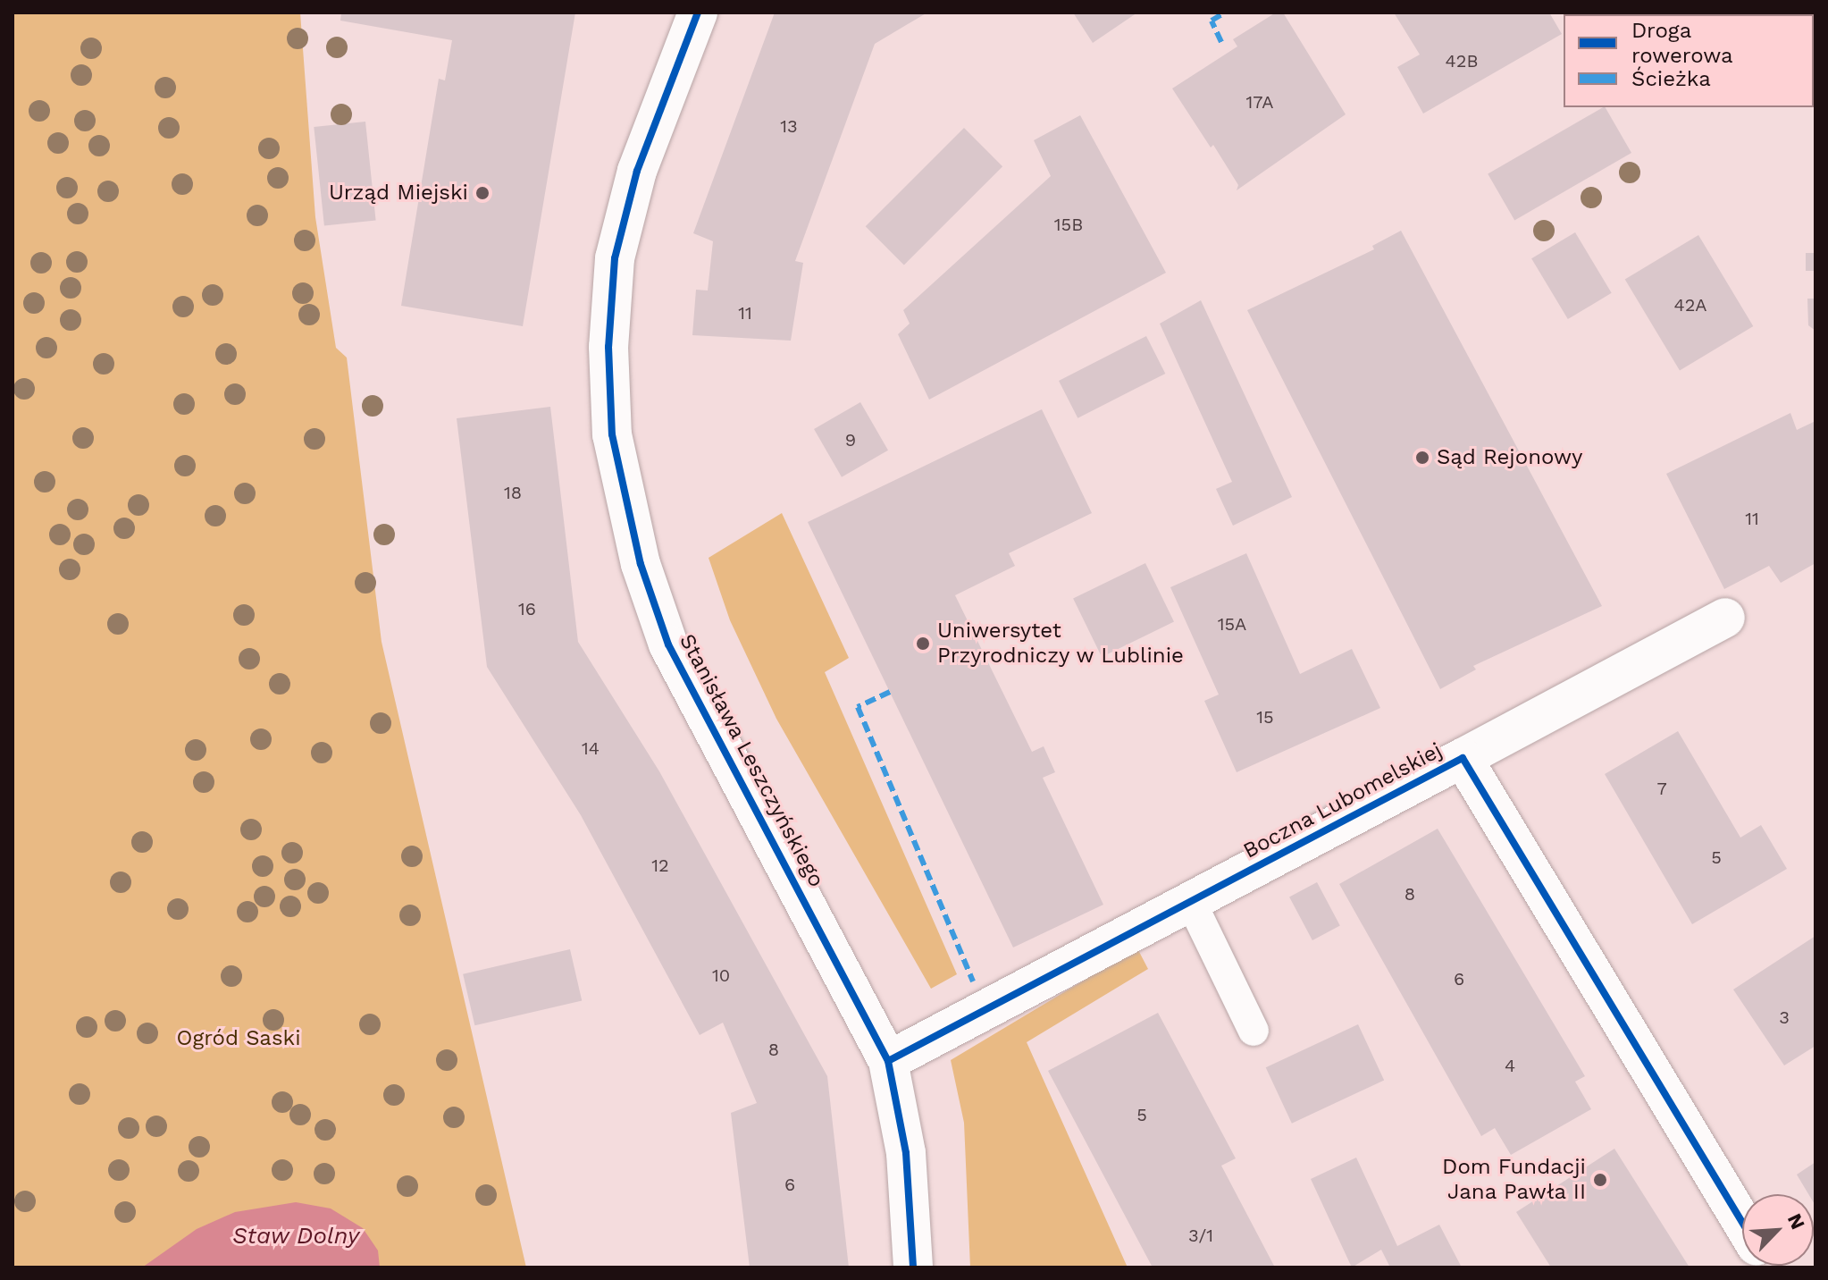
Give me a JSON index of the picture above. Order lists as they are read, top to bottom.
{
  "streets": {
    "street": ["Stanisława Leszczyńskiego", "Boczna Lubomelskiej"]
  },
  "crossings": [
    ["Stanisława Leszczyńskiego", "Boczna Lubomelskiej"]
  ],
  "water": ["Staw Dolny"],
  "parks": ["Ogród Saski"],
  "places": [
    "Urząd Miejski",
    "Sąd Rejonowy",
    "Uniwersytet Przyrodniczy w Lublinie",
    "Dom Fundacji Jana Pawła II"
  ],
  "house_numbers": [
    "42B",
    "17A",
    "13",
    "15B",
    "42A",
    "11",
    "9",
    "18",
    "11",
    "16",
    "15A",
    "15",
    "14",
    "7",
    "5",
    "12",
    "8",
    "10",
    "6",
    "3",
    "8",
    "4",
    "5",
    "6",
    "3/1"
  ],
  "legend": ["Droga rowerowa", "Ścieżka"],
  "north": "top right"
}
